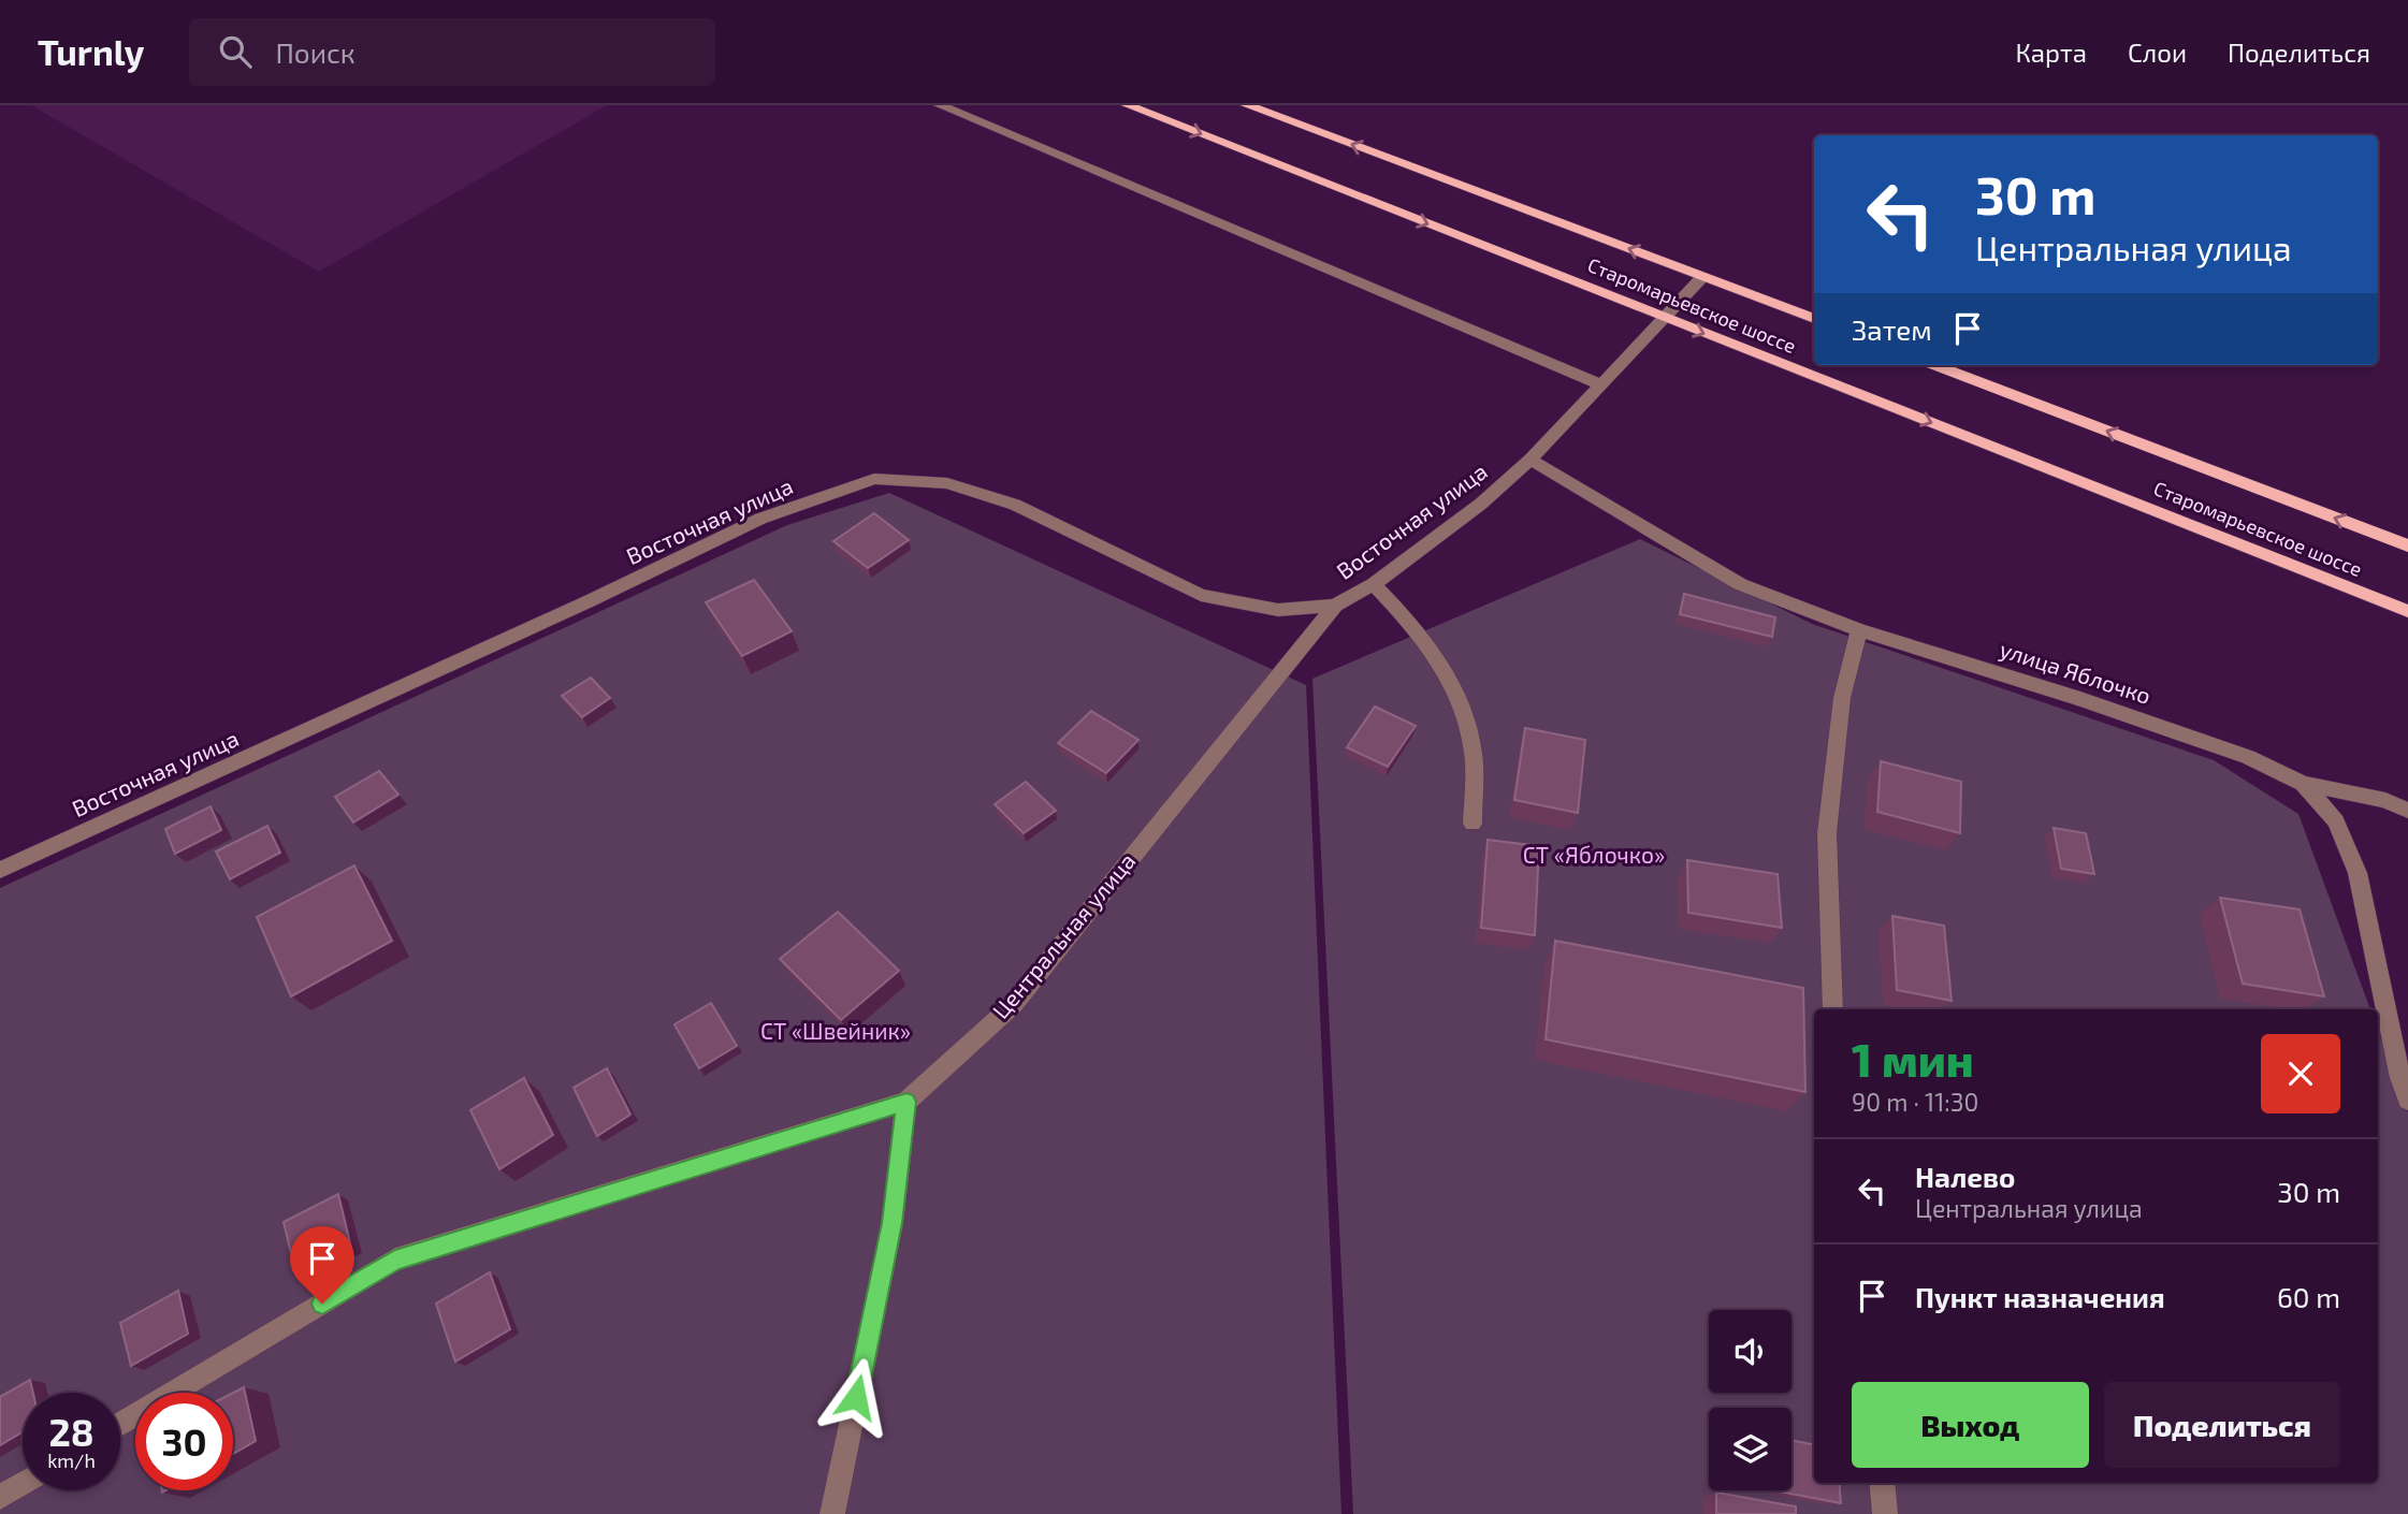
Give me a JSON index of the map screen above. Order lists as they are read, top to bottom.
{
  "streets": {
    "main road": ["Старомарьевское шоссе"],
    "street": ["Восточная улица", "улица Яблочко", "Центральная улица"]
  },
  "crossings": [
    ["Старомарьевское шоссе", "Восточная улица"],
    ["Восточная улица", "улица Яблочко"],
    ["Восточная улица", "Центральная улица"]
  ],
  "parks": ["СТ «Яблочко»", "СТ «Швейник»"],
  "page": {
    "header": "Turnly",
    "search": "Поиск",
    "nav": ["Карта", "Слои", "Поделиться"],
    "turn": ["30 m", "Центральная улица"],
    "then": "Затем",
    "heading": ["1 мин", "90 m · 11:30"],
    "list": [
      {
        "name": "Налево",
        "note": "Центральная улица",
        "value": "30 m"
      },
      {
        "name": "Пункт назначения",
        "value": "60 m"
      }
    ],
    "buttons": ["Выход", "Поделиться"],
    "speed": "28 km/h",
    "limit": "30"
  }
}
